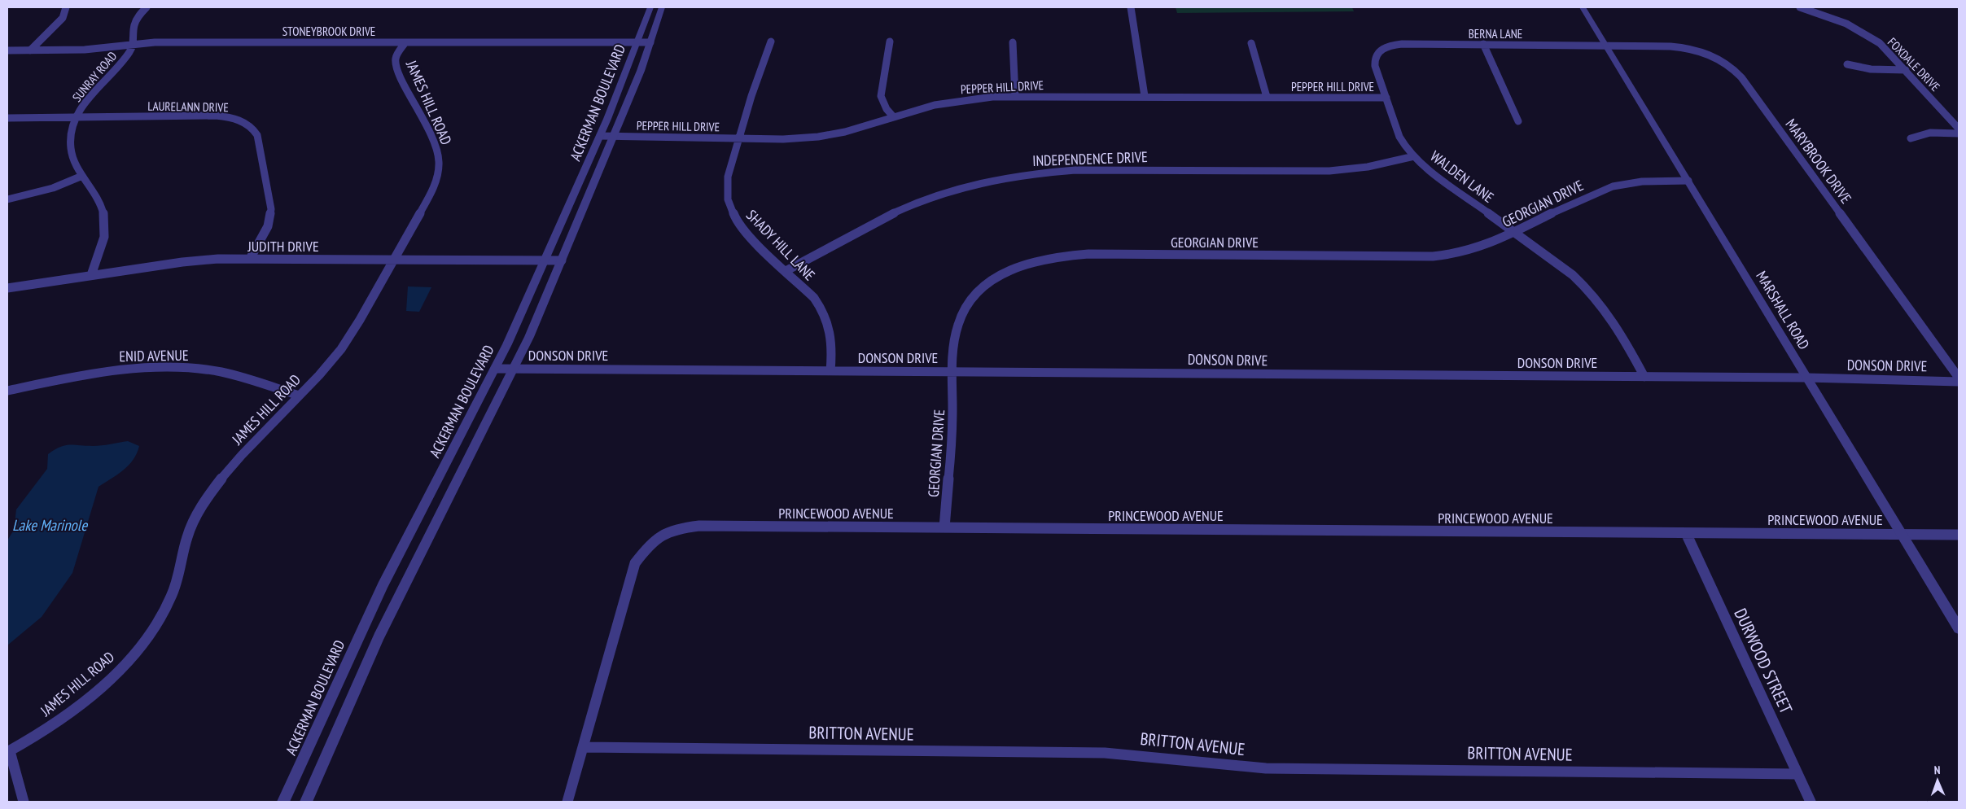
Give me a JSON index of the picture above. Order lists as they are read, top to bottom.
{
  "streets": {
    "street": [
      "STONEYBROOK DRIVE",
      "BERNA LANE",
      "FOXDALE DRIVE",
      "SUNRAY ROAD",
      "PEPPER HILL DRIVE",
      "JAMES HILL ROAD",
      "ACKERMAN BOULEVARD",
      "LAURELANN DRIVE",
      "INDEPENDENCE DRIVE",
      "MARYBROOK DRIVE",
      "WALDEN LANE",
      "GEORGIAN DRIVE",
      "SHADY HILL LANE",
      "JUDITH DRIVE",
      "MARSHALL ROAD",
      "DONSON DRIVE",
      "ENID AVENUE",
      "PRINCEWOOD AVENUE",
      "DURWOOD STREET",
      "BRITTON AVENUE"
    ]
  },
  "crossings": [
    ["STONEYBROOK DRIVE", "SUNRAY ROAD"],
    ["STONEYBROOK DRIVE", "JAMES HILL ROAD"],
    ["STONEYBROOK DRIVE", "ACKERMAN BOULEVARD"],
    ["BERNA LANE", "MARYBROOK DRIVE"],
    ["BERNA LANE", "WALDEN LANE"],
    ["BERNA LANE", "MARSHALL ROAD"],
    ["SUNRAY ROAD", "LAURELANN DRIVE"],
    ["SUNRAY ROAD", "JUDITH DRIVE"],
    ["PEPPER HILL DRIVE", "ACKERMAN BOULEVARD"],
    ["PEPPER HILL DRIVE", "WALDEN LANE"],
    ["PEPPER HILL DRIVE", "SHADY HILL LANE"],
    ["JAMES HILL ROAD", "JUDITH DRIVE"],
    ["JAMES HILL ROAD", "ENID AVENUE"],
    ["ACKERMAN BOULEVARD", "JUDITH DRIVE"],
    ["ACKERMAN BOULEVARD", "DONSON DRIVE"],
    ["LAURELANN DRIVE", "JUDITH DRIVE"],
    ["INDEPENDENCE DRIVE", "WALDEN LANE"],
    ["INDEPENDENCE DRIVE", "SHADY HILL LANE"],
    ["MARYBROOK DRIVE", "MARSHALL ROAD"],
    ["WALDEN LANE", "GEORGIAN DRIVE"],
    ["WALDEN LANE", "DONSON DRIVE"],
    ["GEORGIAN DRIVE", "MARSHALL ROAD"],
    ["GEORGIAN DRIVE", "DONSON DRIVE"],
    ["GEORGIAN DRIVE", "PRINCEWOOD AVENUE"],
    ["SHADY HILL LANE", "DONSON DRIVE"],
    ["MARSHALL ROAD", "DONSON DRIVE"],
    ["MARSHALL ROAD", "PRINCEWOOD AVENUE"],
    ["PRINCEWOOD AVENUE", "DURWOOD STREET"],
    ["PRINCEWOOD AVENUE", "BRITTON AVENUE"],
    ["DURWOOD STREET", "BRITTON AVENUE"]
  ],
  "water": ["Lake Marinole"],
  "north": "top"
}
